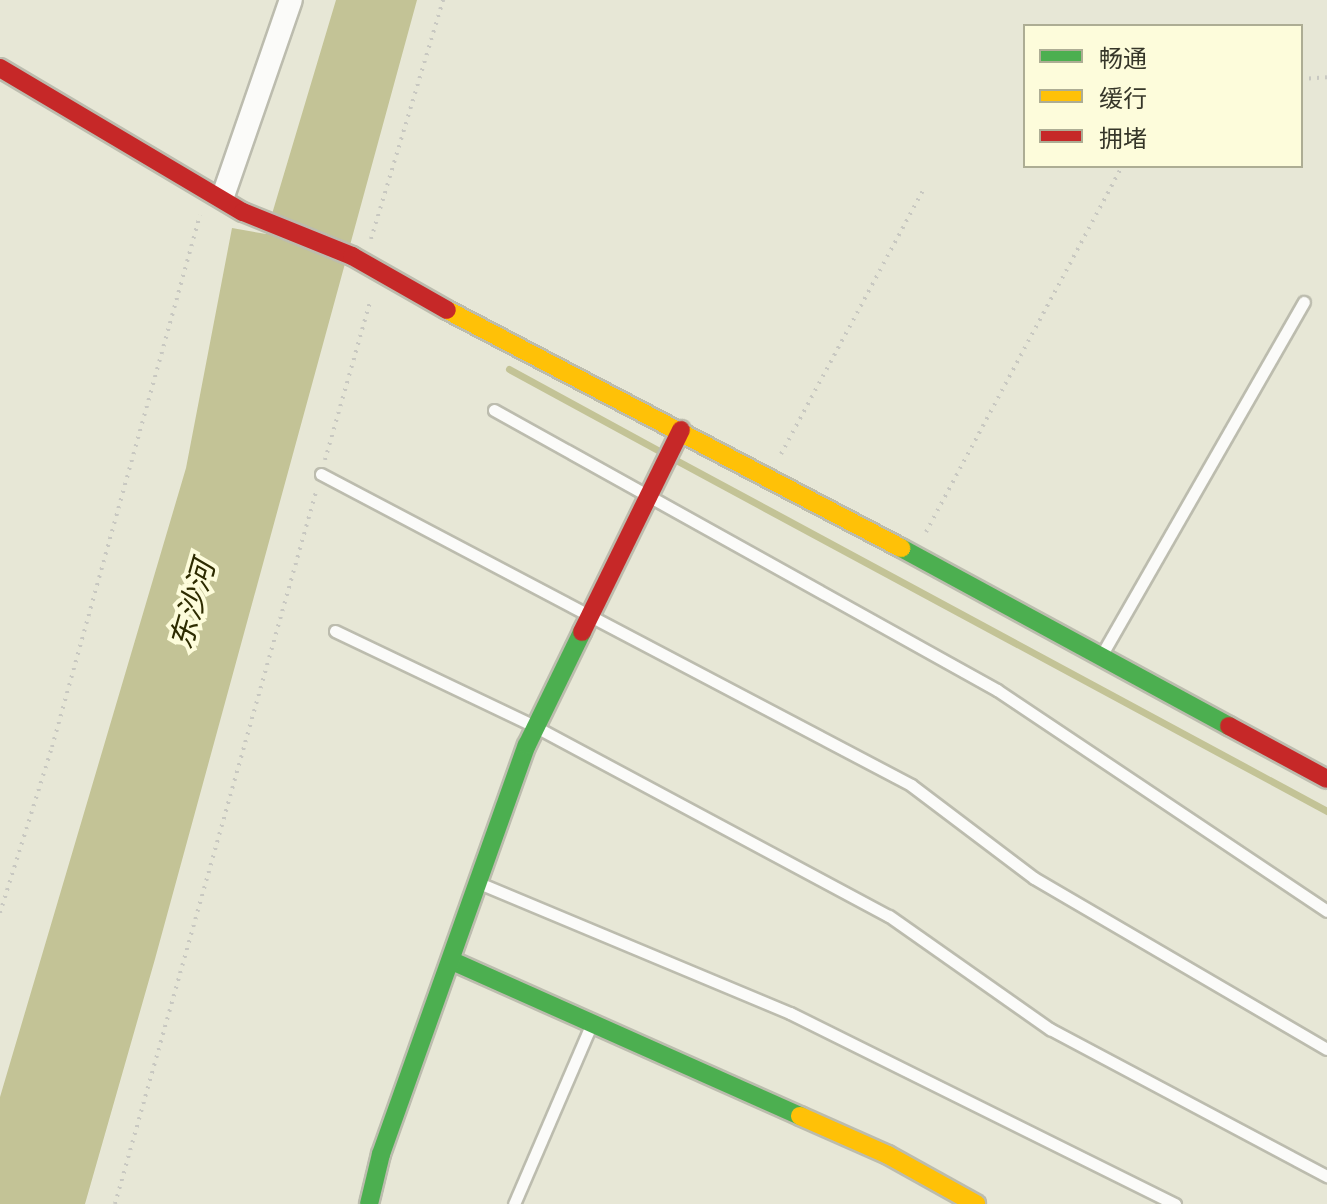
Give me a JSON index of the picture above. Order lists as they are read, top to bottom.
{
  "water": ["东沙河"],
  "legend": ["畅通", "缓行", "拥堵"]
}
